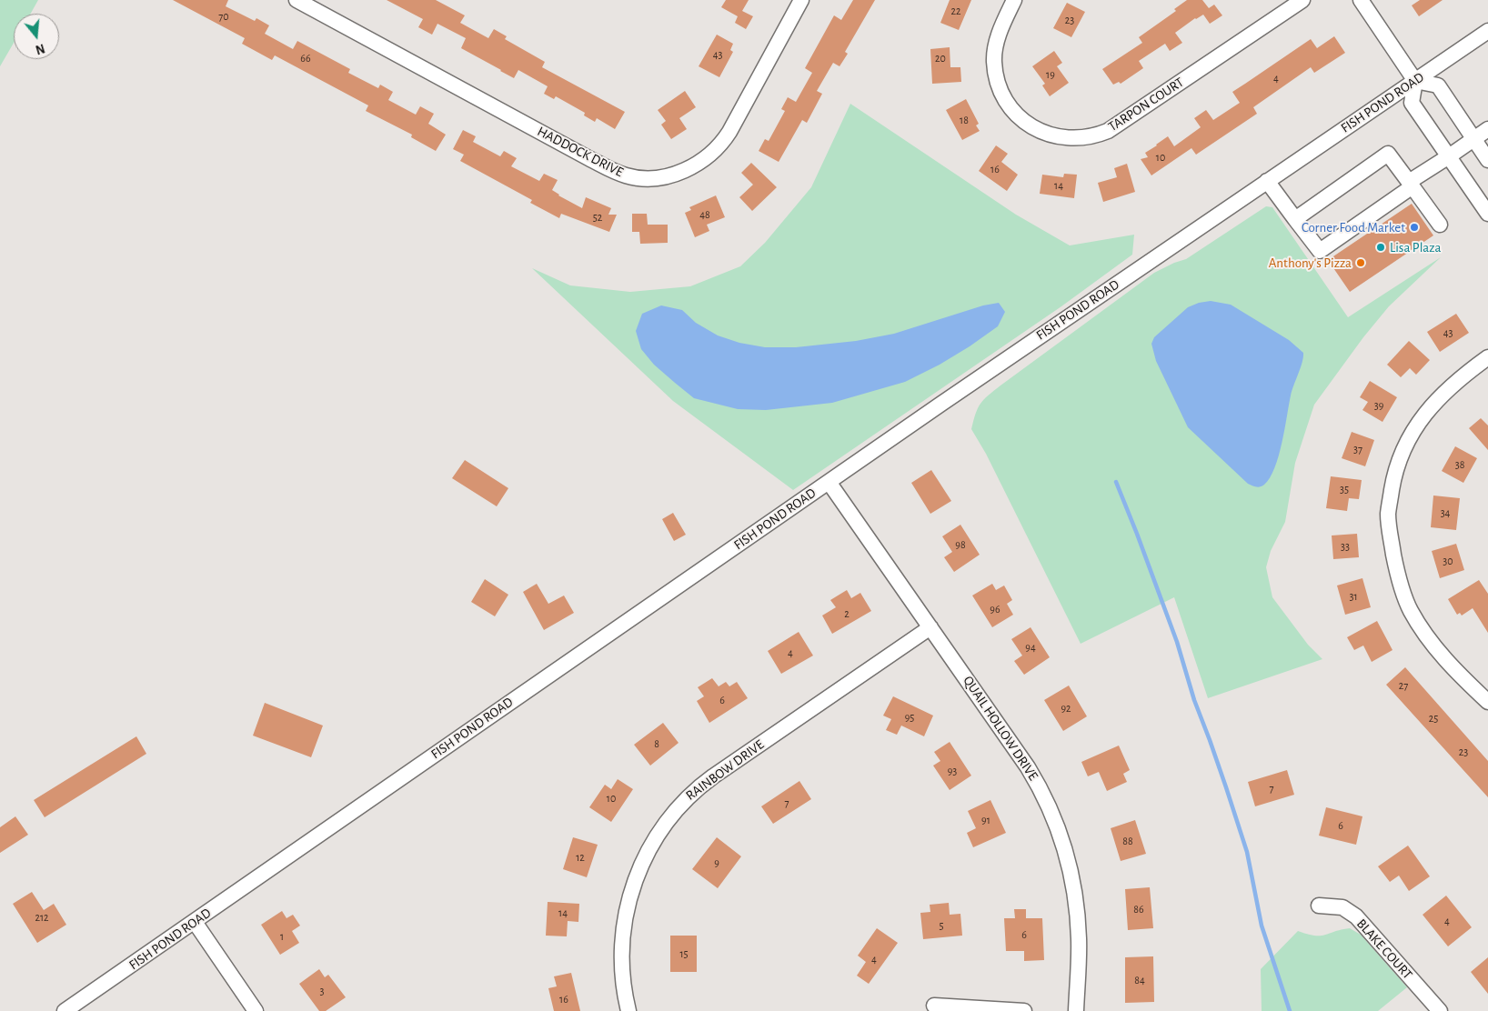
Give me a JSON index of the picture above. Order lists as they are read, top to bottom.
{
  "streets": {
    "street": [
      "FISH POND ROAD",
      "TARPON COURT",
      "HADDOCK DRIVE",
      "QUAIL HOLLOW DRIVE",
      "RAINBOW DRIVE",
      "BLAKE COURT"
    ]
  },
  "crossings": [
    ["FISH POND ROAD", "QUAIL HOLLOW DRIVE"],
    ["QUAIL HOLLOW DRIVE", "RAINBOW DRIVE"]
  ],
  "places": ["Corner Food Market", "Lisa Plaza", "Anthony's Pizza"],
  "house_numbers": [
    "22",
    "70",
    "23",
    "43",
    "66",
    "20",
    "19",
    "4",
    "18",
    "10",
    "16",
    "14",
    "48",
    "52",
    "43",
    "39",
    "37",
    "38",
    "35",
    "34",
    "98",
    "33",
    "30",
    "31",
    "96",
    "2",
    "94",
    "4",
    "27",
    "6",
    "92",
    "95",
    "25",
    "8",
    "23",
    "93",
    "7",
    "10",
    "7",
    "91",
    "6",
    "88",
    "12",
    "9",
    "86",
    "14",
    "212",
    "4",
    "5",
    "6",
    "1",
    "15",
    "4",
    "84",
    "3",
    "16"
  ],
  "north": "bottom"
}
